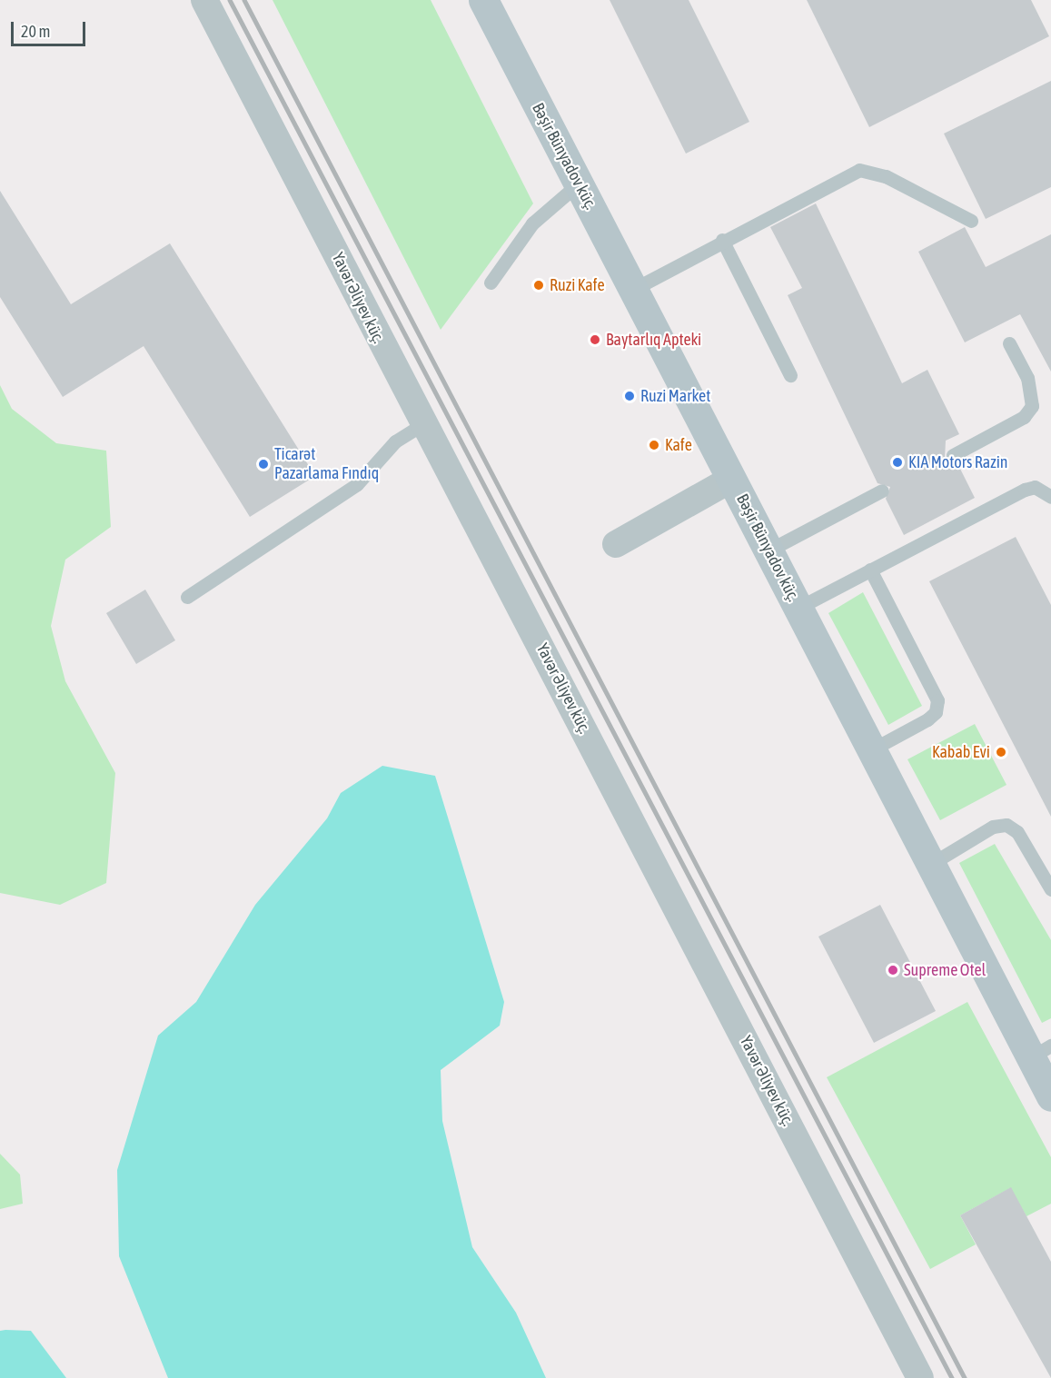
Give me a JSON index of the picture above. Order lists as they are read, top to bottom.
{
  "streets": {
    "street": ["Bəşir Bünyadov küç.", "Yavər Əliyev küç."]
  },
  "places": [
    "Ruzi Kafe",
    "Baytarlıq Apteki",
    "Ruzi Market",
    "Kafe",
    "KIA Motors Razin",
    "Ticarət Pazarlama Fındıq",
    "Kabab Evi",
    "Supreme Otel"
  ],
  "scale_bar": "20 m"
}
